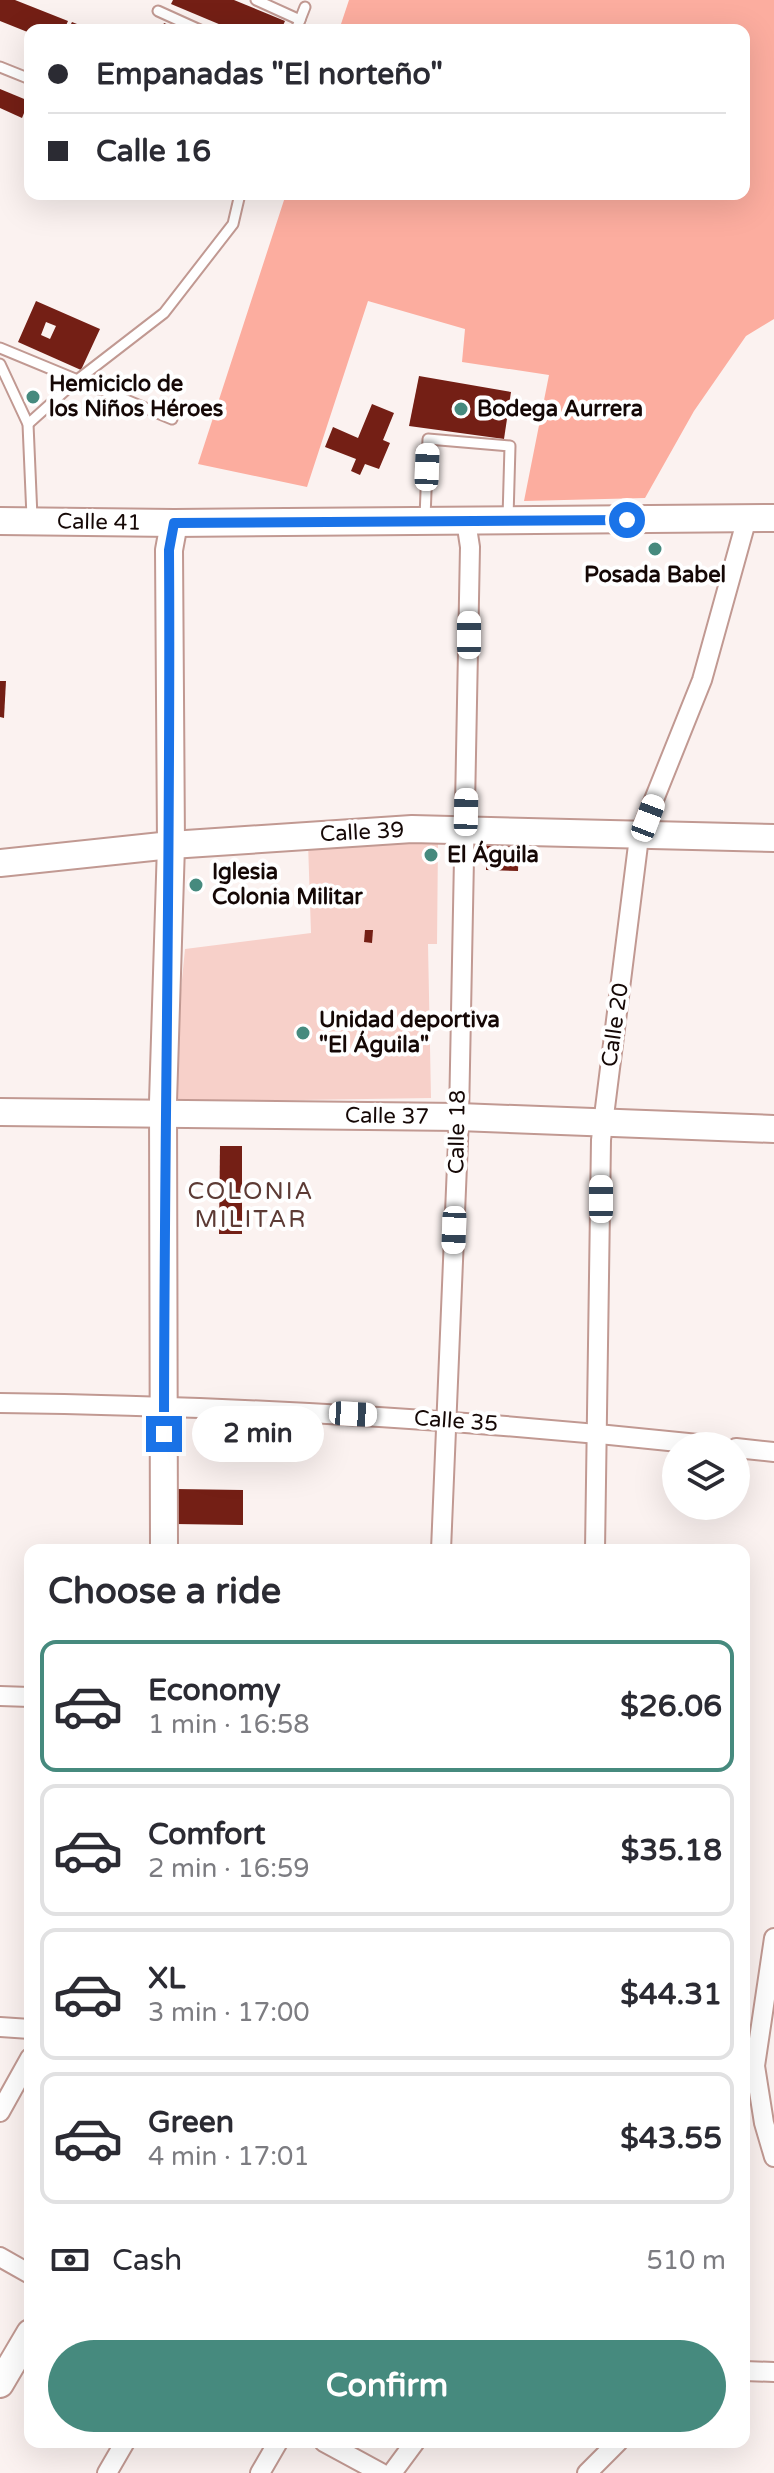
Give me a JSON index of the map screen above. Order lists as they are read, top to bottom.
{
  "streets": {
    "main road": ["Calle 41", "Calle 39", "Calle 37"],
    "street": ["Calle 20", "Calle 18", "Calle 35"]
  },
  "crossings": [
    ["Calle 41", "Calle 20"],
    ["Calle 41", "Calle 18"],
    ["Calle 39", "Calle 20"],
    ["Calle 39", "Calle 18"],
    ["Calle 20", "Calle 37"],
    ["Calle 20", "Calle 35"],
    ["Calle 37", "Calle 18"],
    ["Calle 18", "Calle 35"]
  ],
  "districts": ["COLONIA MILITAR"],
  "places": [
    "Hemiciclo de los Niños Héroes",
    "Bodega Aurrera",
    "Posada Babel",
    "El Águila",
    "Iglesia Colonia Militar",
    "Unidad deportiva \"El Águila\""
  ],
  "page": {
    "banner": ["Empanadas \"El norteño\"", "Calle 16"],
    "bubble": "2 min",
    "heading": "Choose a ride",
    "list": [
      {
        "name": "Economy",
        "note": "1 min · 16:58",
        "value": "$26.06"
      },
      {
        "name": "Comfort",
        "note": "2 min · 16:59",
        "value": "$35.18"
      },
      {
        "name": "XL",
        "note": "3 min · 17:00",
        "value": "$44.31"
      },
      {
        "name": "Green",
        "note": "4 min · 17:01",
        "value": "$43.55"
      }
    ],
    "pay": ["Cash", "510 m"],
    "buttons": "Confirm"
  }
}
